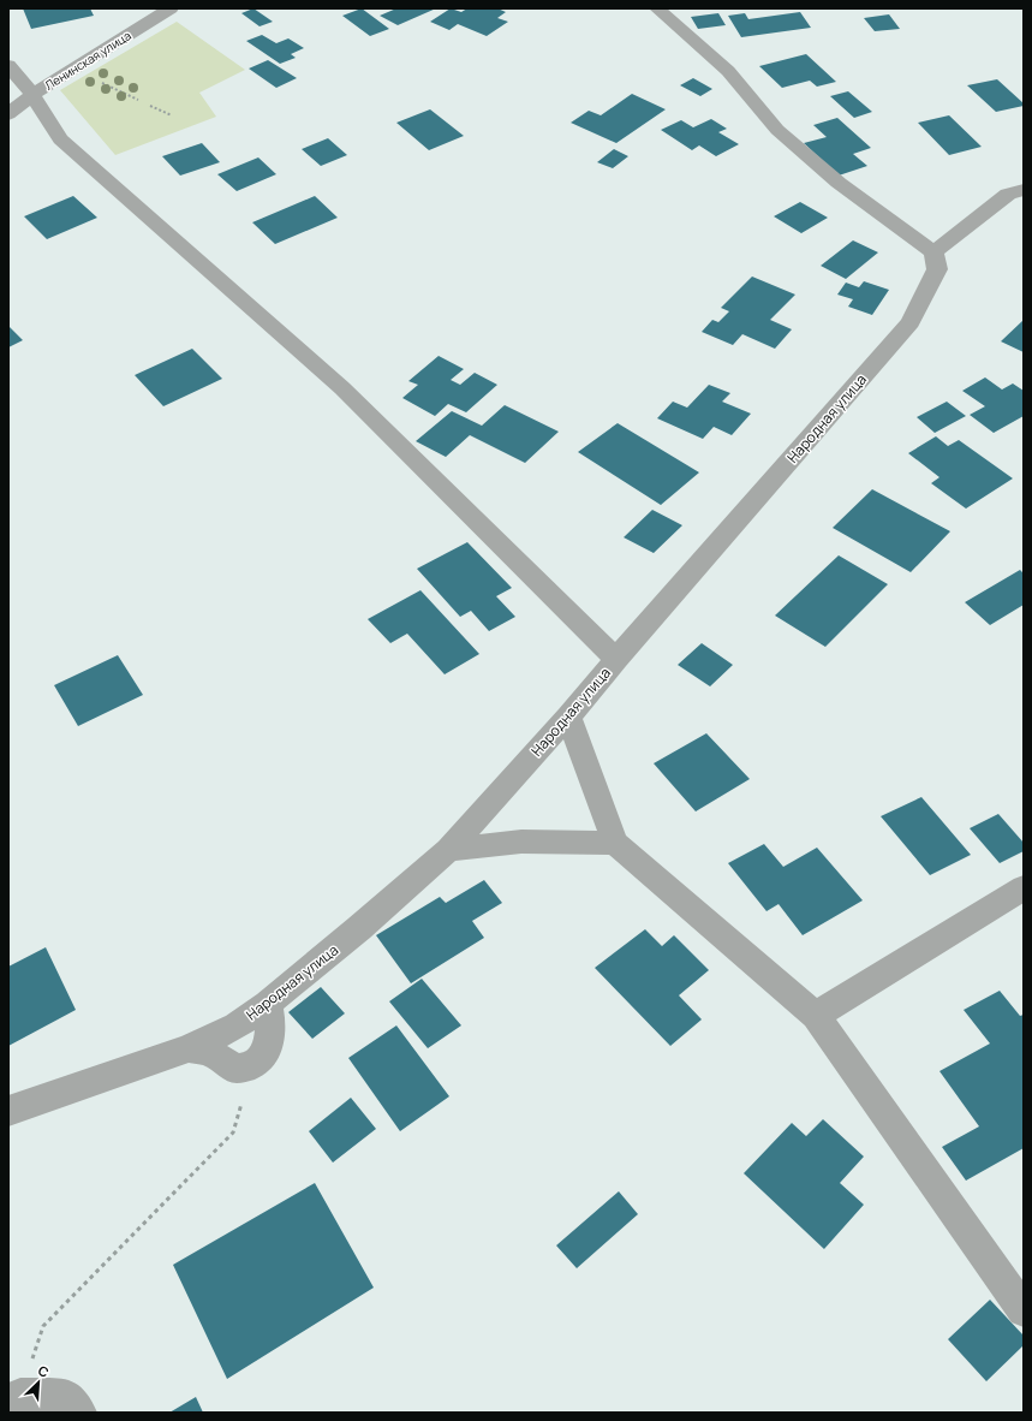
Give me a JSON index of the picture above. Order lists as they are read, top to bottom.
{
  "streets": {
    "street": ["Ленинская улица", "Народная улица"]
  },
  "north": "top right"
}
